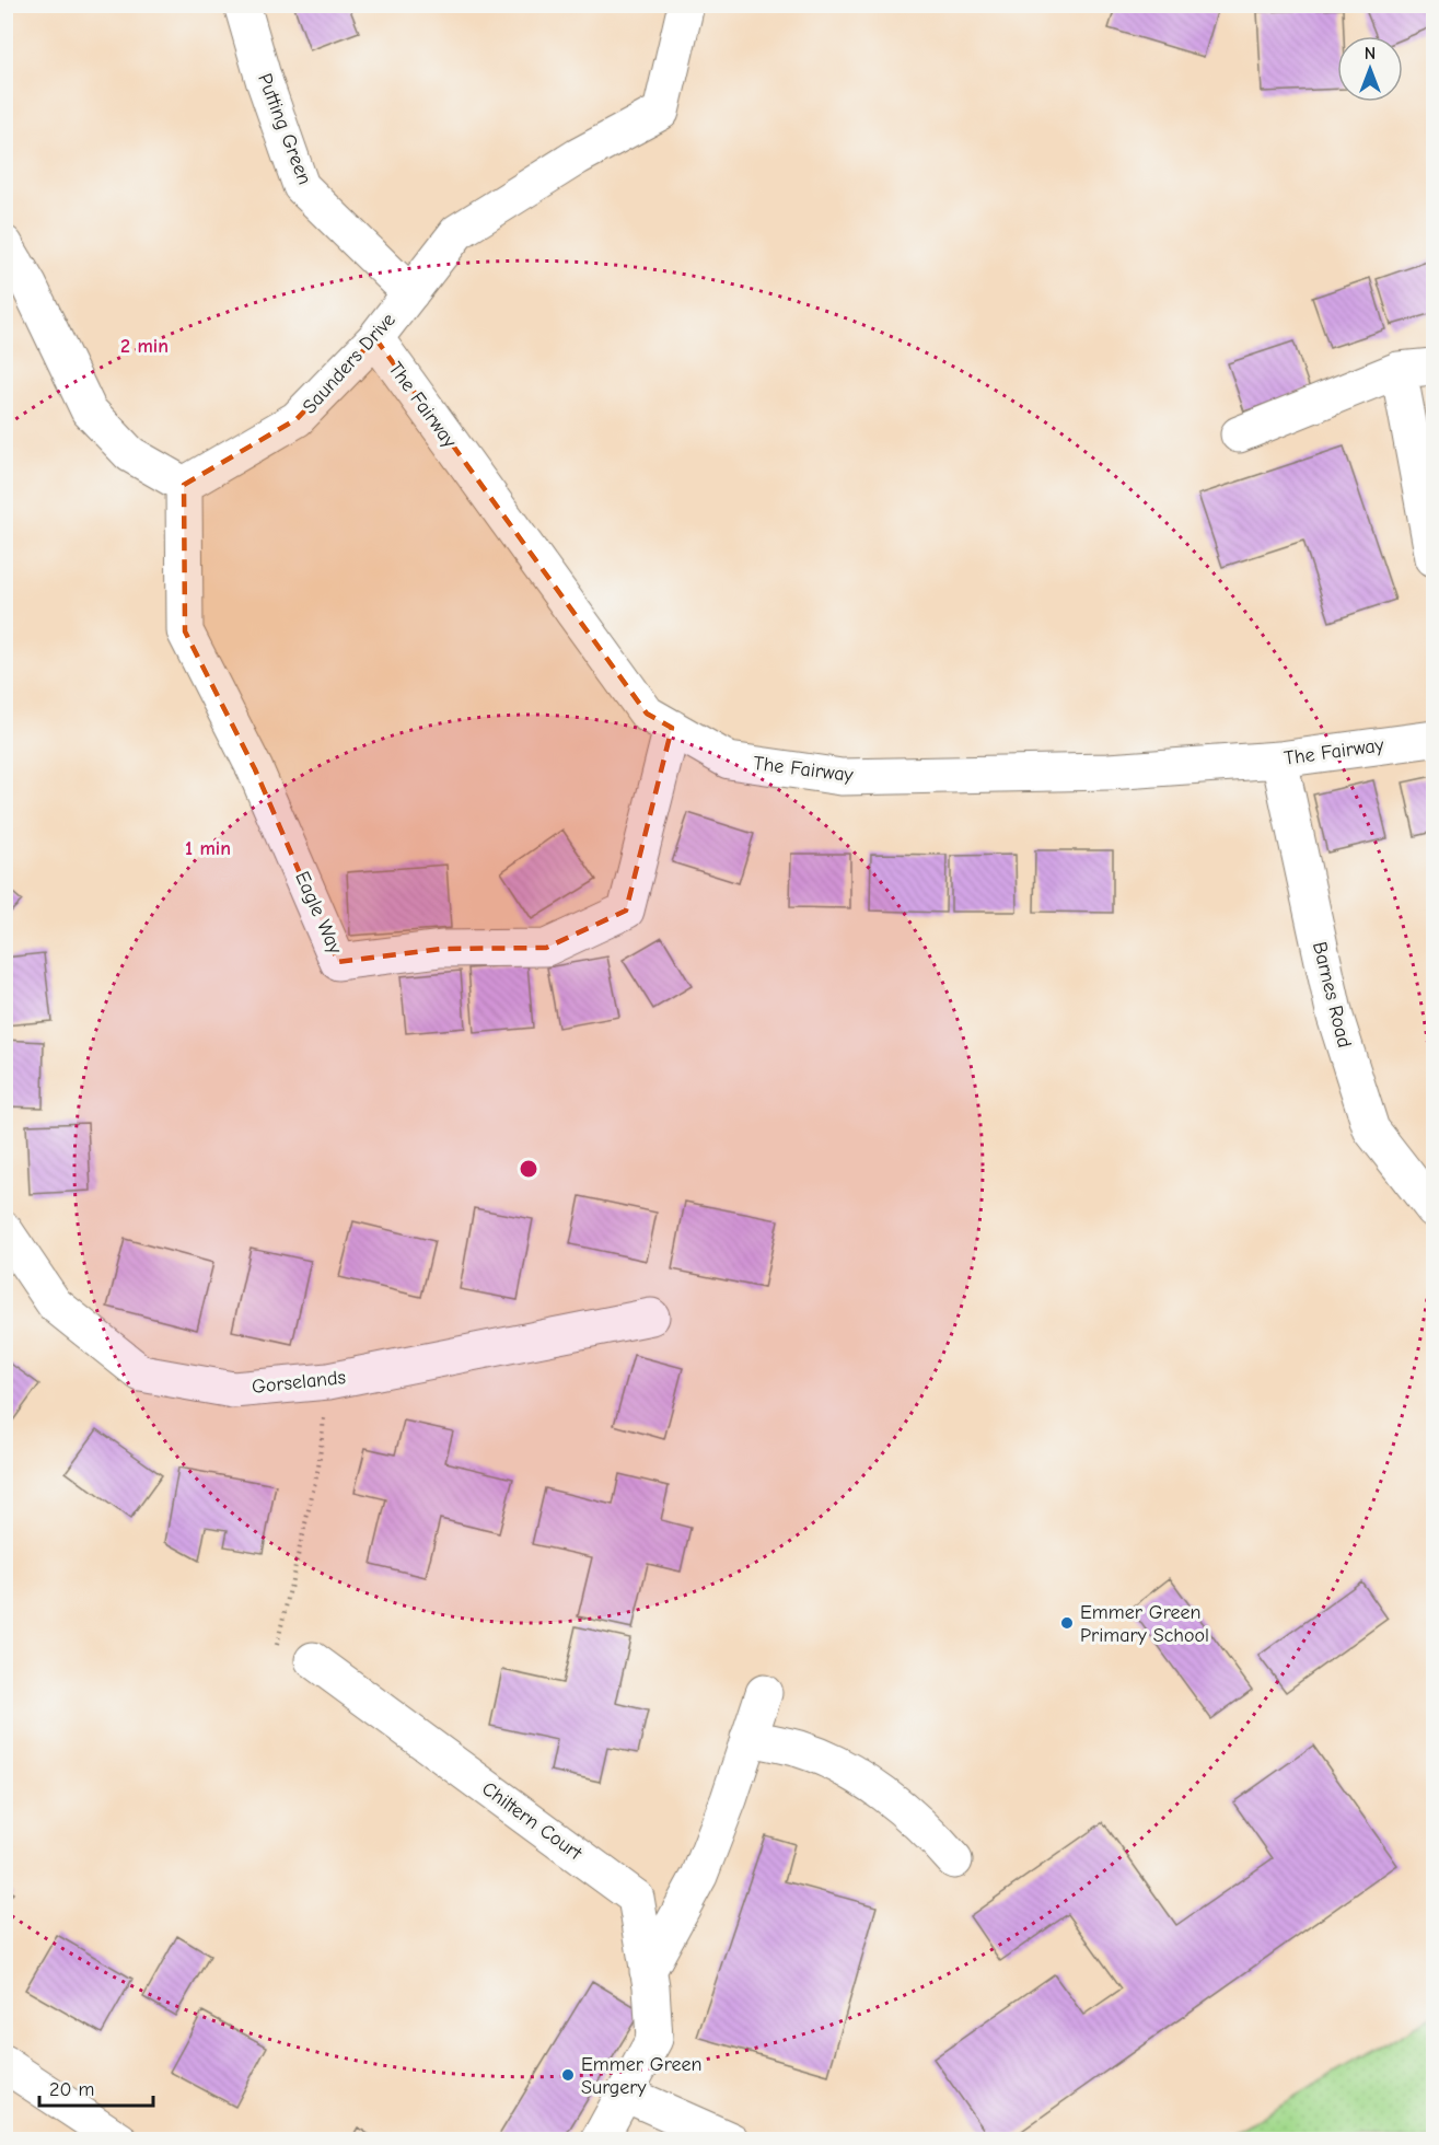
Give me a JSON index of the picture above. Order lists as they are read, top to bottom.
{
  "streets": {
    "street": [
      "Putting Green",
      "Saunders Drive",
      "The Fairway",
      "Eagle Way",
      "Barnes Road",
      "Gorselands",
      "Chiltern Court"
    ]
  },
  "crossings": [
    ["Putting Green", "Saunders Drive"],
    ["Saunders Drive", "The Fairway"],
    ["Saunders Drive", "Eagle Way"],
    ["The Fairway", "Eagle Way"],
    ["The Fairway", "Barnes Road"]
  ],
  "places": ["Emmer Green Primary School", "Emmer Green Surgery"],
  "scale_bar": "20 m",
  "north": "top",
  "rings": ["2 min", "1 min"]
}
